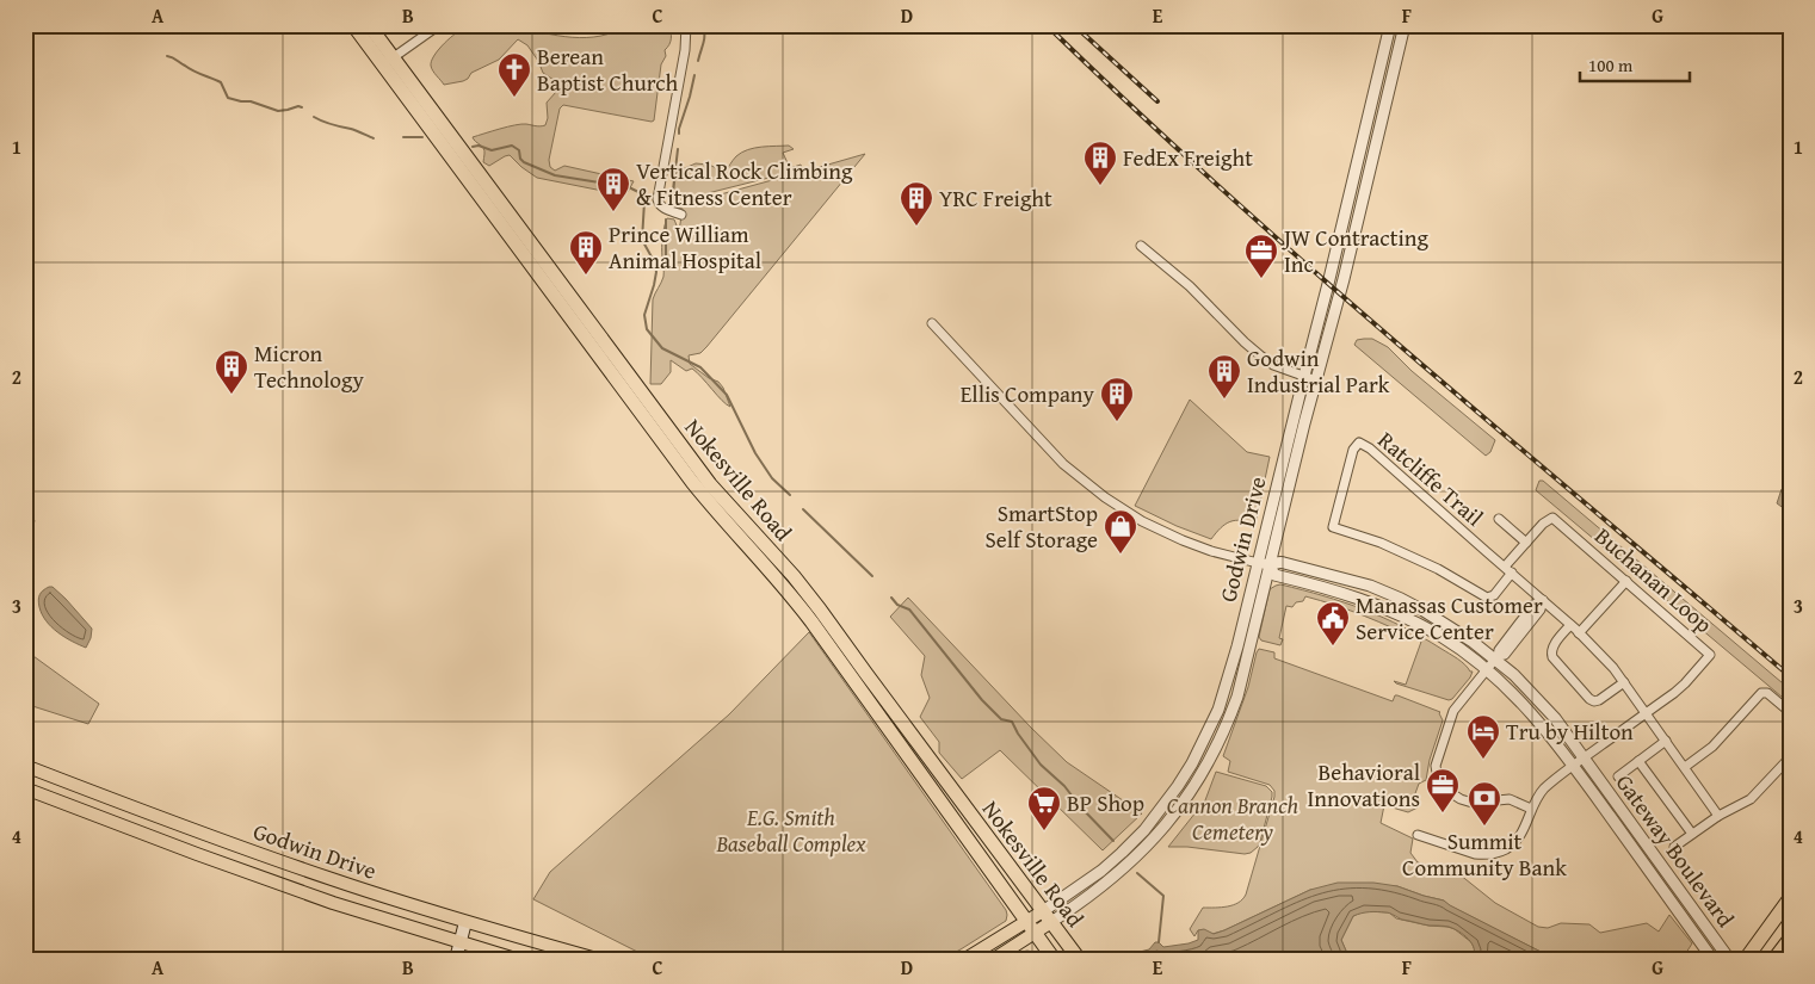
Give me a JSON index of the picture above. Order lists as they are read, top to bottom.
{
  "streets": {
    "highway": ["Nokesville Road"],
    "main road": ["Godwin Drive"],
    "street": ["Ratcliffe Trail", "Buchanan Loop", "Gateway Boulevard"]
  },
  "crossings": [
    ["Ratcliffe Trail", "Buchanan Loop"],
    ["Nokesville Road", "Godwin Drive"],
    ["Godwin Drive", "Gateway Boulevard"],
    ["Buchanan Loop", "Gateway Boulevard"]
  ],
  "parks": ["Cannon Branch Cemetery", "E.G. Smith Baseball Complex"],
  "places": {
    "church": ["Berean Baptist Church"],
    "building": [
      "FedEx Freight",
      "Vertical Rock Climbing & Fitness Center",
      "YRC Freight",
      "Prince William Animal Hospital",
      "Micron Technology",
      "Godwin Industrial Park",
      "Ellis Company"
    ],
    "office": ["JW Contracting Inc", "Behavioral Innovations"],
    "shop": ["SmartStop Self Storage"],
    "public building": ["Manassas Customer Service Center"],
    "hotel": ["Tru by Hilton"],
    "bank": ["Summit Community Bank"],
    "supermarket": ["BP Shop"]
  },
  "scale_bar": "100 m",
  "grid": {
    "columns": [
      "A",
      "B",
      "C",
      "D",
      "E",
      "F",
      "G"
    ],
    "rows": [
      "1",
      "2",
      "3",
      "4"
    ]
  }
}
